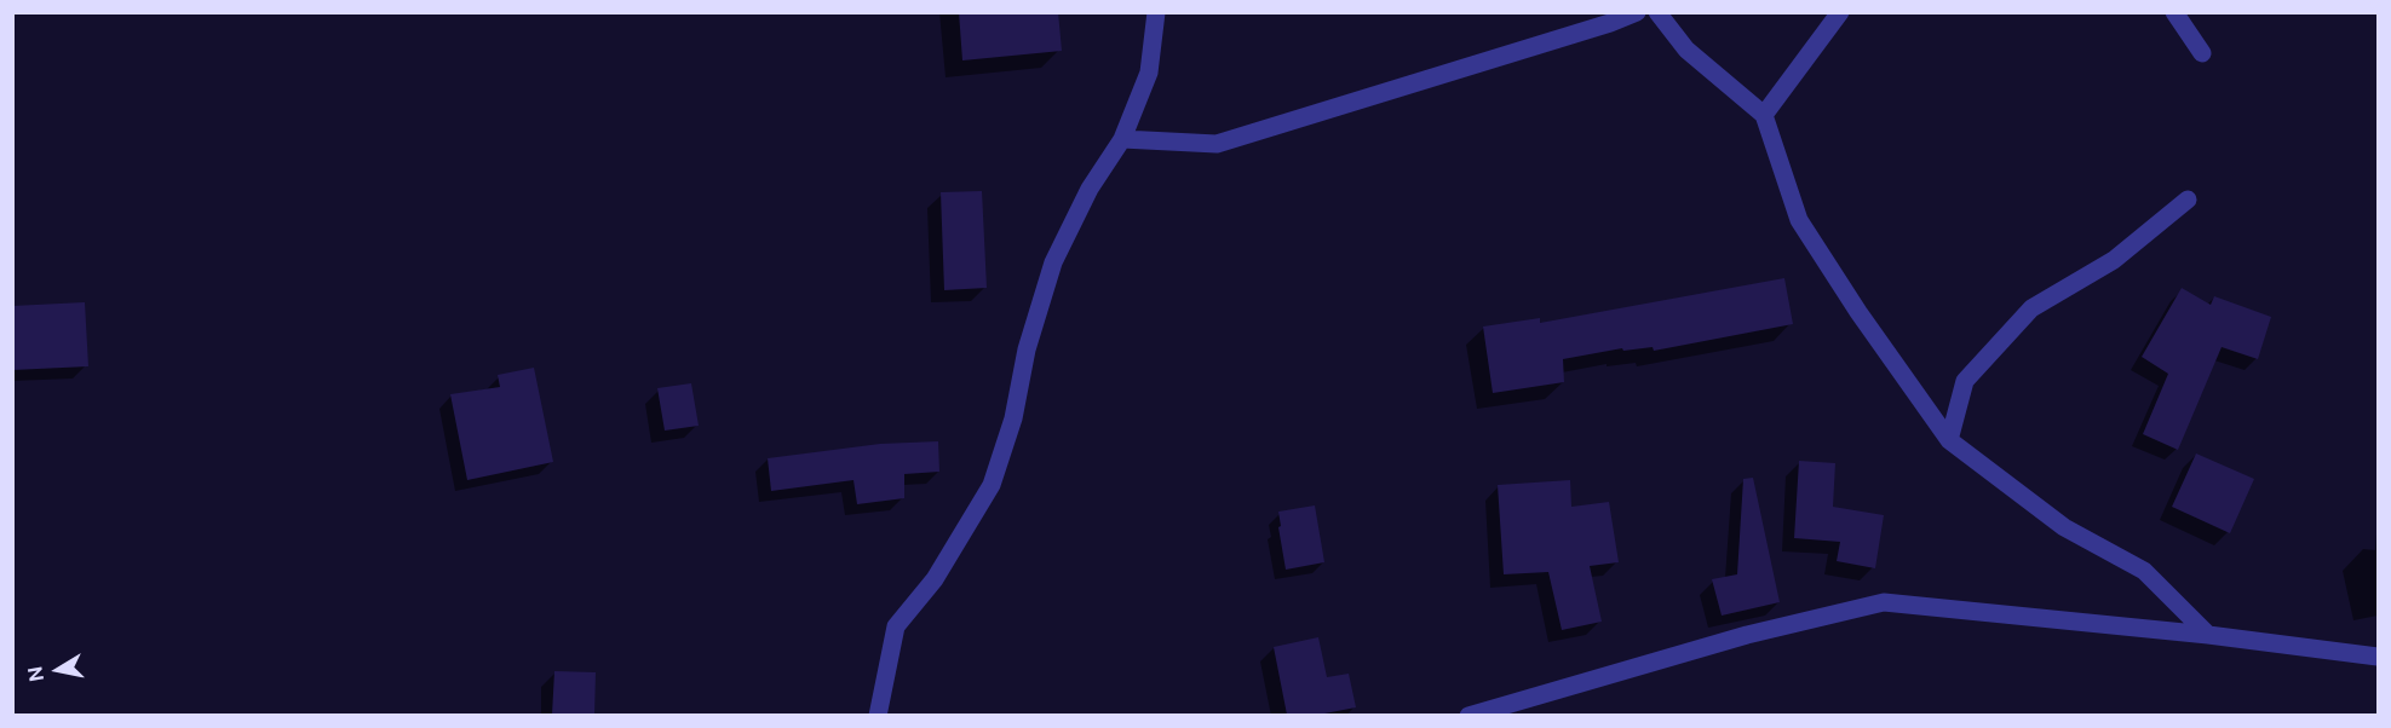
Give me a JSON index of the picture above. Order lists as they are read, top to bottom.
{
  "north": "left"
}
